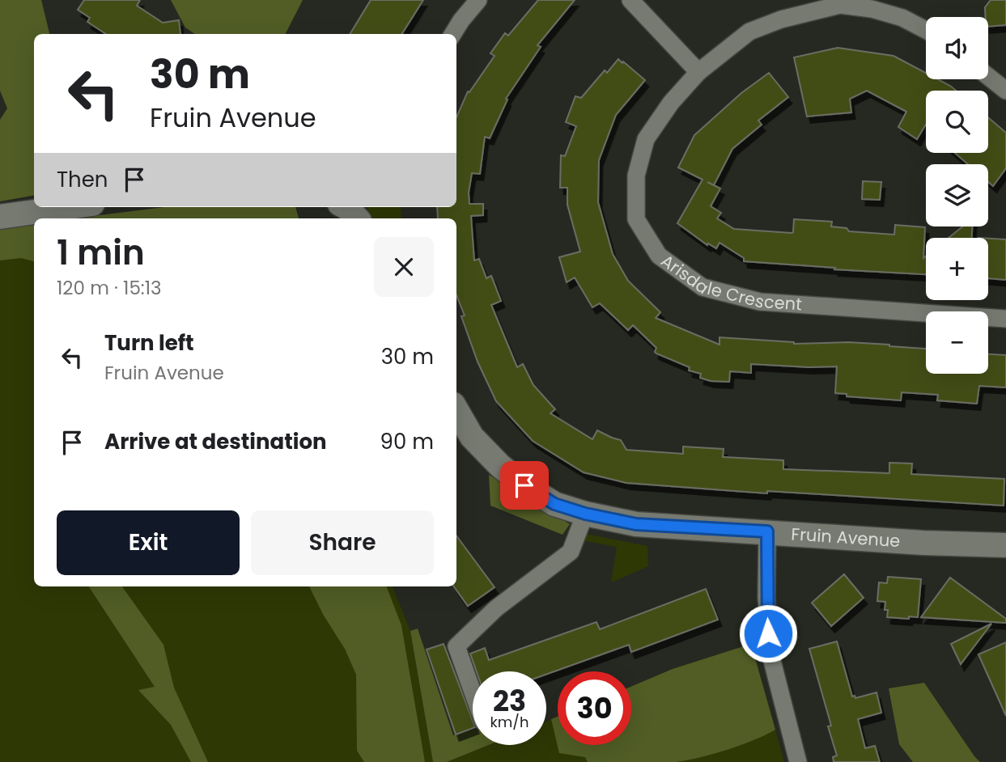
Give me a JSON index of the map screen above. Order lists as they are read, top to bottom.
{
  "streets": {
    "street": ["Arisdale Crescent", "Fruin Avenue"]
  },
  "page": {
    "map_buttons": ["+", "−"],
    "turn": ["30 m", "Fruin Avenue"],
    "then": "Then",
    "heading": ["1 min", "120 m · 15:13"],
    "list": [
      {
        "name": "Turn left",
        "note": "Fruin Avenue",
        "value": "30 m"
      },
      {
        "name": "Arrive at destination",
        "value": "90 m"
      }
    ],
    "buttons": ["Exit", "Share"],
    "speed": "23 km/h",
    "limit": "30"
  }
}
